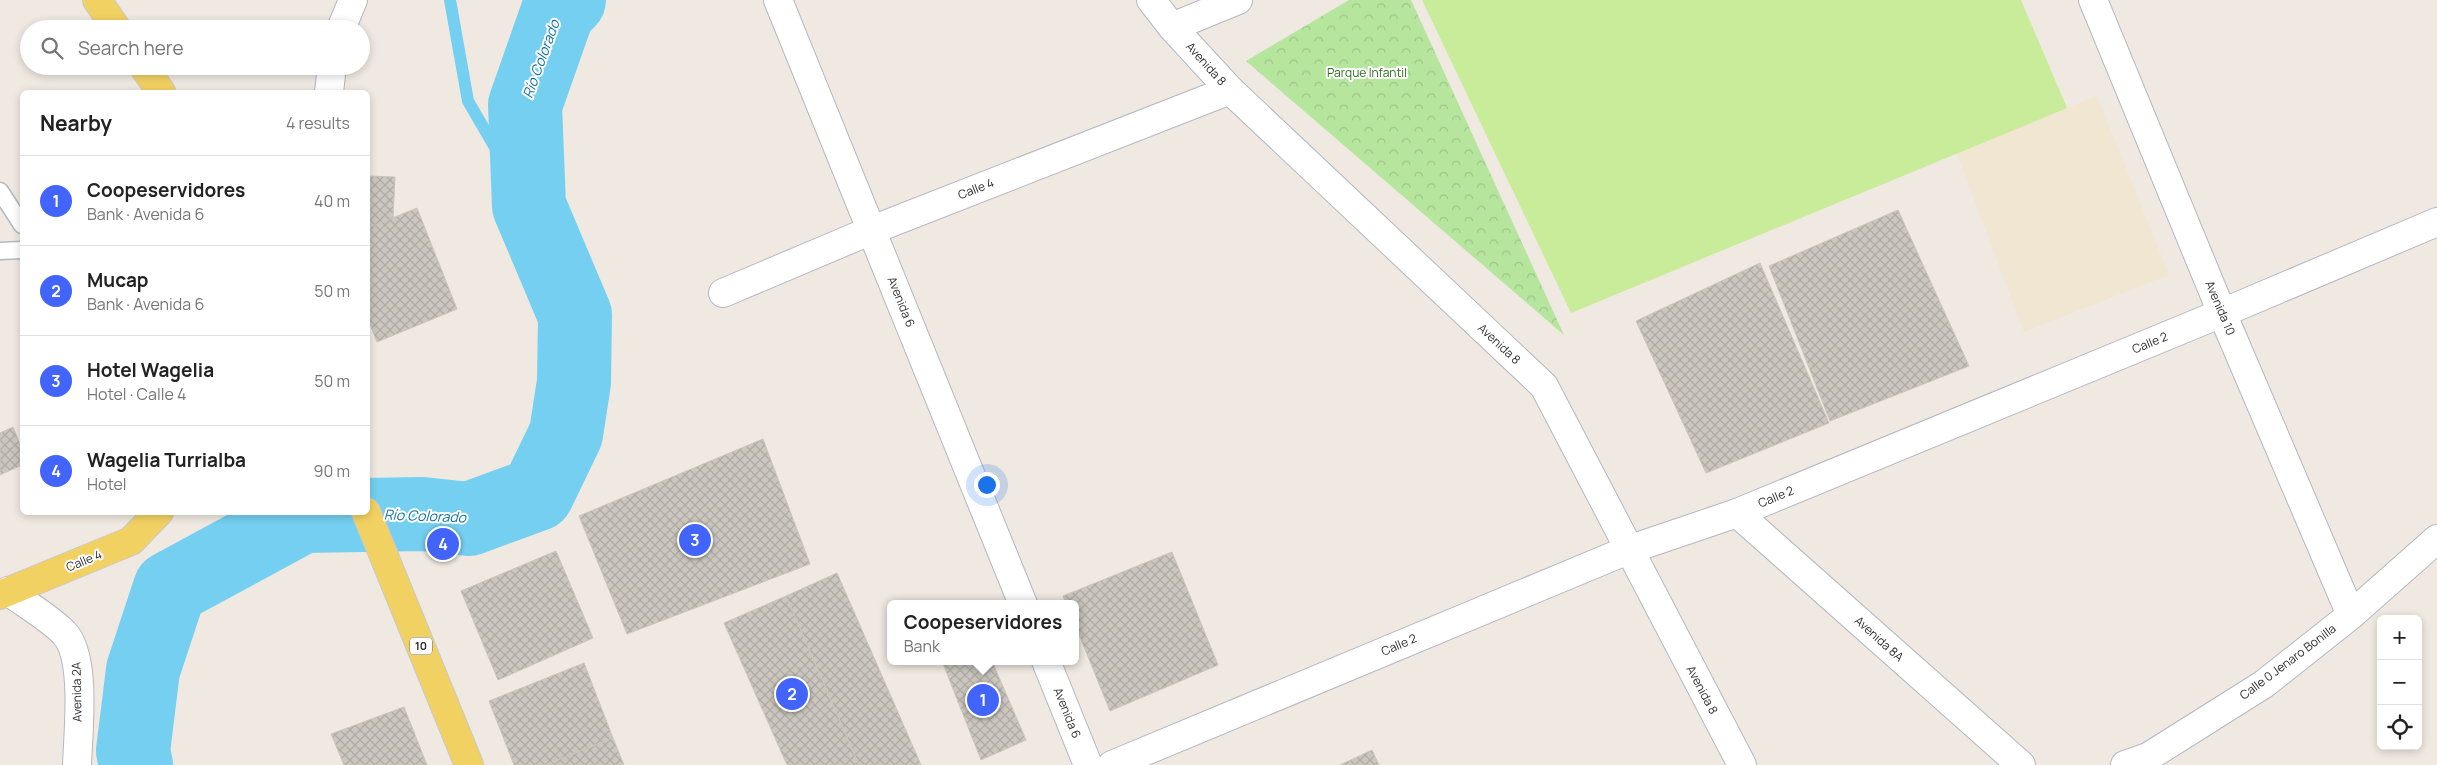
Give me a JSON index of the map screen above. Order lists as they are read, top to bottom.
{
  "streets": {
    "main road": ["Calle 4", "10"],
    "street": [
      "Avenida 8",
      "Avenida 6",
      "Avenida 10",
      "Calle 2",
      "Avenida 8A",
      "Calle 0 Jenaro Bonilla",
      "Avenida 2A"
    ]
  },
  "crossings": [
    ["Avenida 8", "Calle 4"],
    ["Avenida 8", "Calle 2"],
    ["Calle 4", "Avenida 6"],
    ["Calle 4", "Avenida 2A"],
    ["Avenida 10", "Calle 2"],
    ["Avenida 10", "Calle 0 Jenaro Bonilla"],
    ["Calle 2", "Avenida 8A"]
  ],
  "water": ["Río Colorado"],
  "parks": ["Parque Infantil"],
  "page": {
    "search": "Search here",
    "heading": ["Nearby", "4 results"],
    "list": [
      {
        "mark": "1",
        "name": "Coopeservidores",
        "note": "Bank · Avenida 6",
        "value": "40 m"
      },
      {
        "mark": "2",
        "name": "Mucap",
        "note": "Bank · Avenida 6",
        "value": "50 m"
      },
      {
        "mark": "3",
        "name": "Hotel Wagelia",
        "note": "Hotel · Calle 4",
        "value": "50 m"
      },
      {
        "mark": "4",
        "name": "Wagelia Turrialba",
        "note": "Hotel",
        "value": "90 m"
      }
    ],
    "pins": [
      "3",
      "4",
      "2",
      "1"
    ],
    "popup": ["Coopeservidores", "Bank"],
    "map_buttons": ["+", "−"]
  }
}
